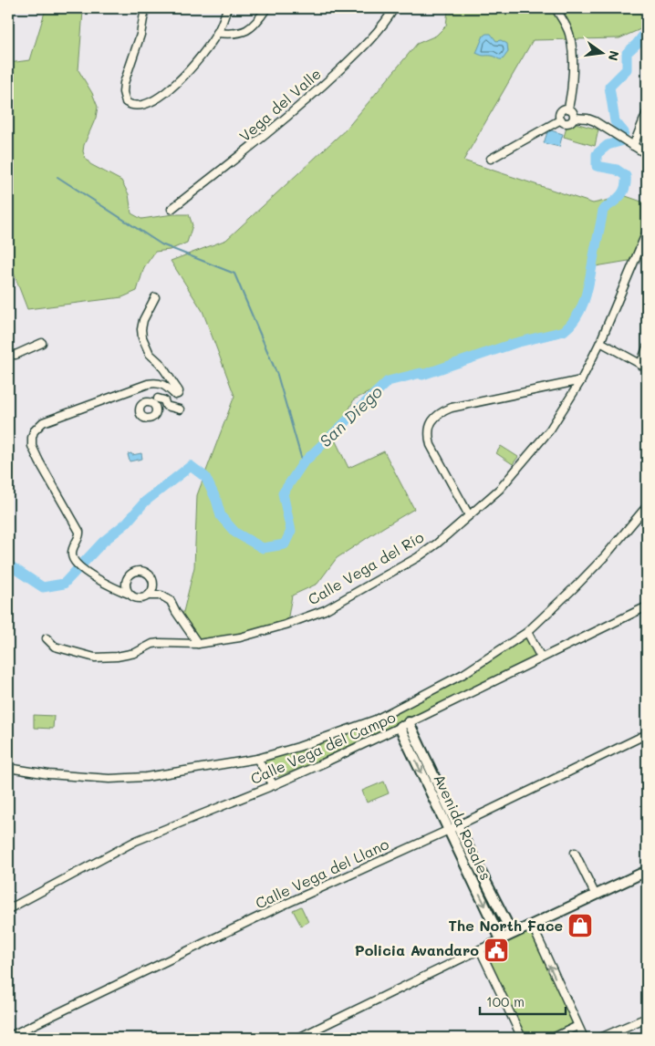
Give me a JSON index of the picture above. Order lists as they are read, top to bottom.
{
  "streets": {
    "street": [
      "Vega del Valle",
      "Calle Vega del Río",
      "Calle Vega del Campo",
      "Avenida Rosales",
      "Calle Vega del Llano"
    ]
  },
  "crossings": [
    ["Calle Vega del Campo", "Avenida Rosales"],
    ["Avenida Rosales", "Calle Vega del Llano"]
  ],
  "water": ["San Diego"],
  "places": {
    "shop": ["The North Face"],
    "public building": ["Policia Avandaro"]
  },
  "scale_bar": "100 m",
  "north": "right"
}
